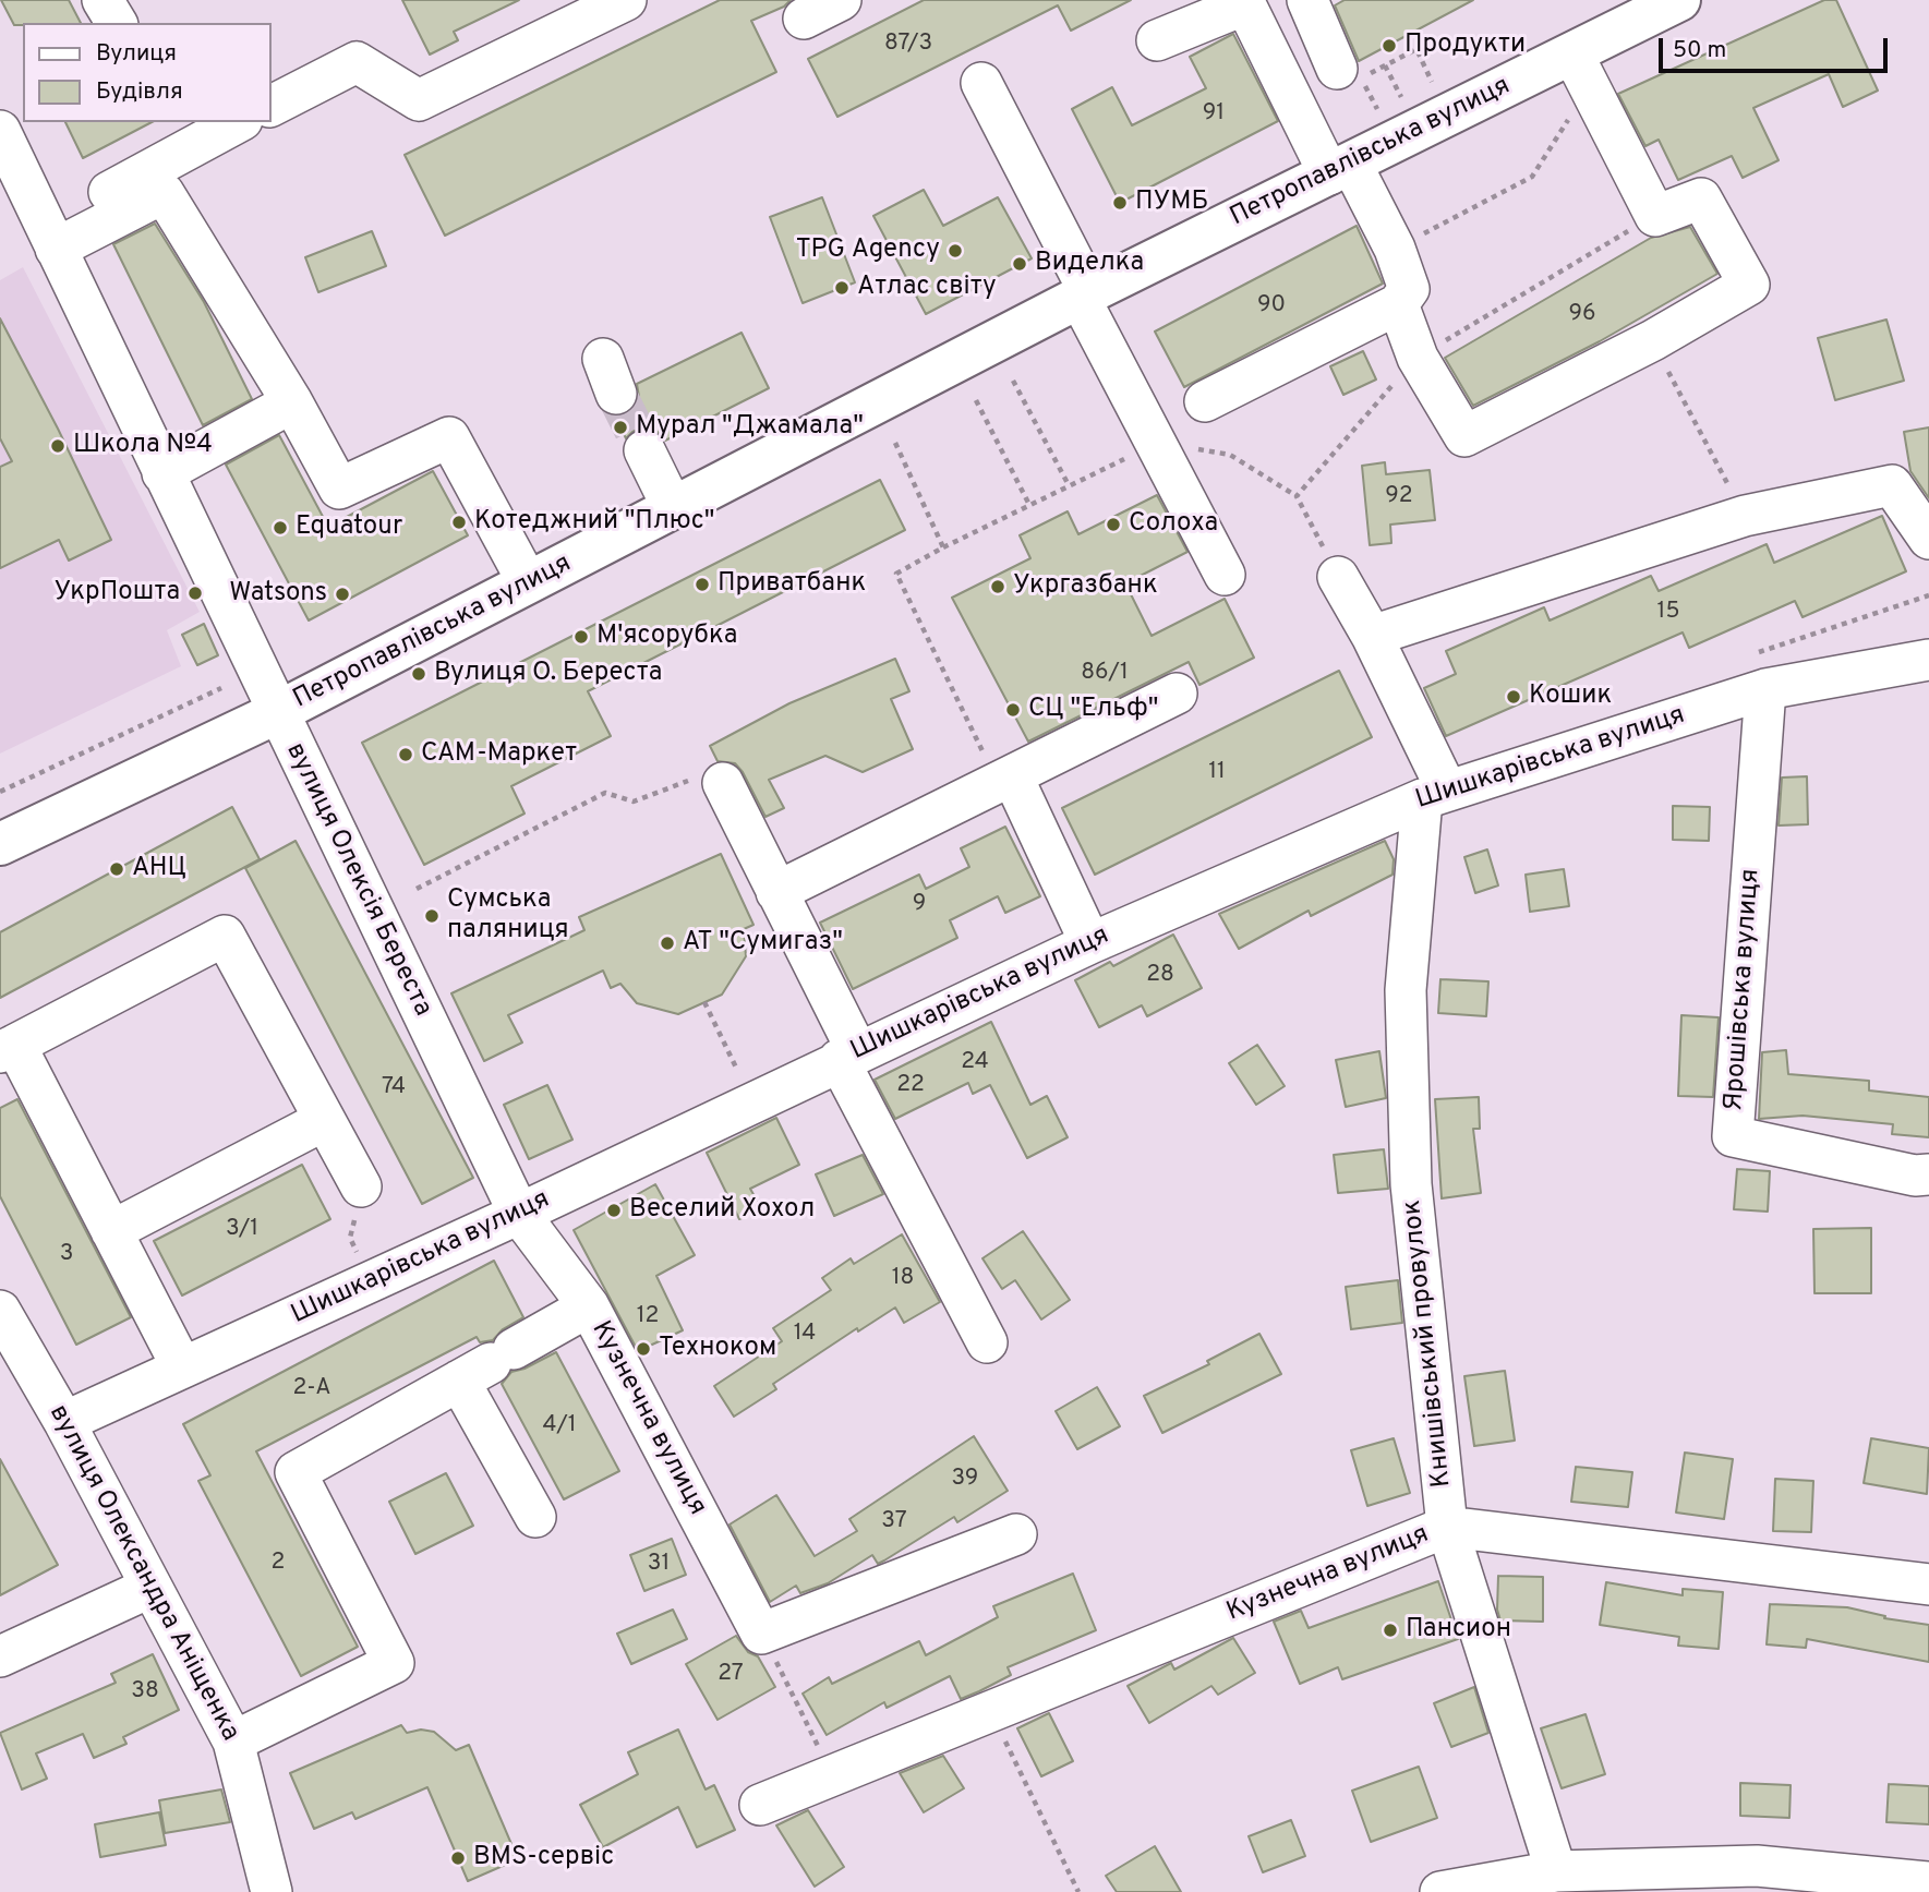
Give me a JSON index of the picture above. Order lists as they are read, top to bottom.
{
  "streets": {
    "main road": ["Петропавлівська вулиця"],
    "street": [
      "Шишкарівська вулиця",
      "вулиця Олексія Береста",
      "Ярошівська вулиця",
      "Книшівський провулок",
      "Кузнечна вулиця",
      "вулиця Олександра Аніщенка"
    ]
  },
  "crossings": [
    ["Петропавлівська вулиця", "вулиця Олексія Береста"],
    ["Шишкарівська вулиця", "вулиця Олексія Береста"],
    ["Шишкарівська вулиця", "Ярошівська вулиця"],
    ["Шишкарівська вулиця", "Книшівський провулок"],
    ["Шишкарівська вулиця", "Кузнечна вулиця"],
    ["Шишкарівська вулиця", "вулиця Олександра Аніщенка"],
    ["вулиця Олексія Береста", "Кузнечна вулиця"],
    ["Книшівський провулок", "Кузнечна вулиця"]
  ],
  "places": [
    "Продукти",
    "ПУМБ",
    "TPG Agency",
    "Виделка",
    "Атлас світу",
    "Мурал \"Джамала\"",
    "Школа №4",
    "Котеджний \"Плюс\"",
    "Солоха",
    "Equatour",
    "Приватбанк",
    "Укргазбанк",
    "УкрПошта",
    "Watsons",
    "М'ясорубка",
    "Вулиця О. Береста",
    "Кошик",
    "СЦ \"Ельф\"",
    "САМ-Маркет",
    "АНЦ",
    "Сумська паляниця",
    "АТ \"Сумигаз\"",
    "Веселий Хохол",
    "Техноком",
    "Пансион",
    "BMS-сервіс"
  ],
  "house_numbers": [
    "87/3",
    "91",
    "90",
    "96",
    "92",
    "15",
    "86/1",
    "11",
    "9",
    "28",
    "24",
    "22",
    "74",
    "3/1",
    "3",
    "18",
    "12",
    "14",
    "2-А",
    "4/1",
    "39",
    "37",
    "2",
    "31",
    "27",
    "38"
  ],
  "legend": ["Вулиця", "Будівля"],
  "scale_bar": "50 m"
}
